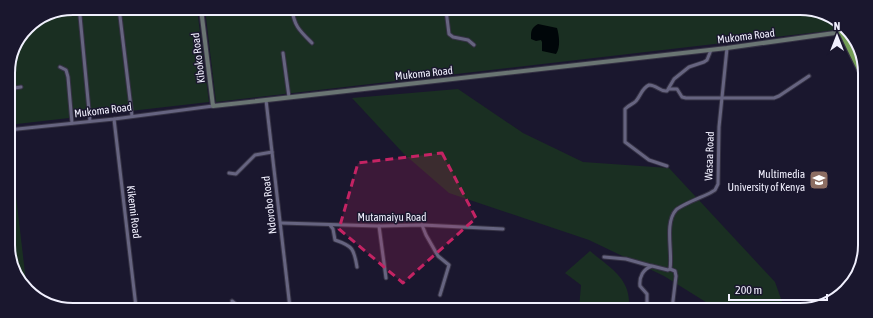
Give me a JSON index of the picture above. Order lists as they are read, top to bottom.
{
  "streets": {
    "street": [
      "Mukoma Road",
      "Kiboko Road",
      "Wasaa Road",
      "Ndorobo Road",
      "Kikenni Road",
      "Mutamaiyu Road"
    ]
  },
  "crossings": [
    ["Mukoma Road", "Kiboko Road"],
    ["Mukoma Road", "Wasaa Road"],
    ["Mukoma Road", "Ndorobo Road"],
    ["Mukoma Road", "Kikenni Road"],
    ["Ndorobo Road", "Mutamaiyu Road"]
  ],
  "places": {
    "school or university": ["Multimedia University of Kenya"]
  },
  "scale_bar": "200 m",
  "north": "top"
}
